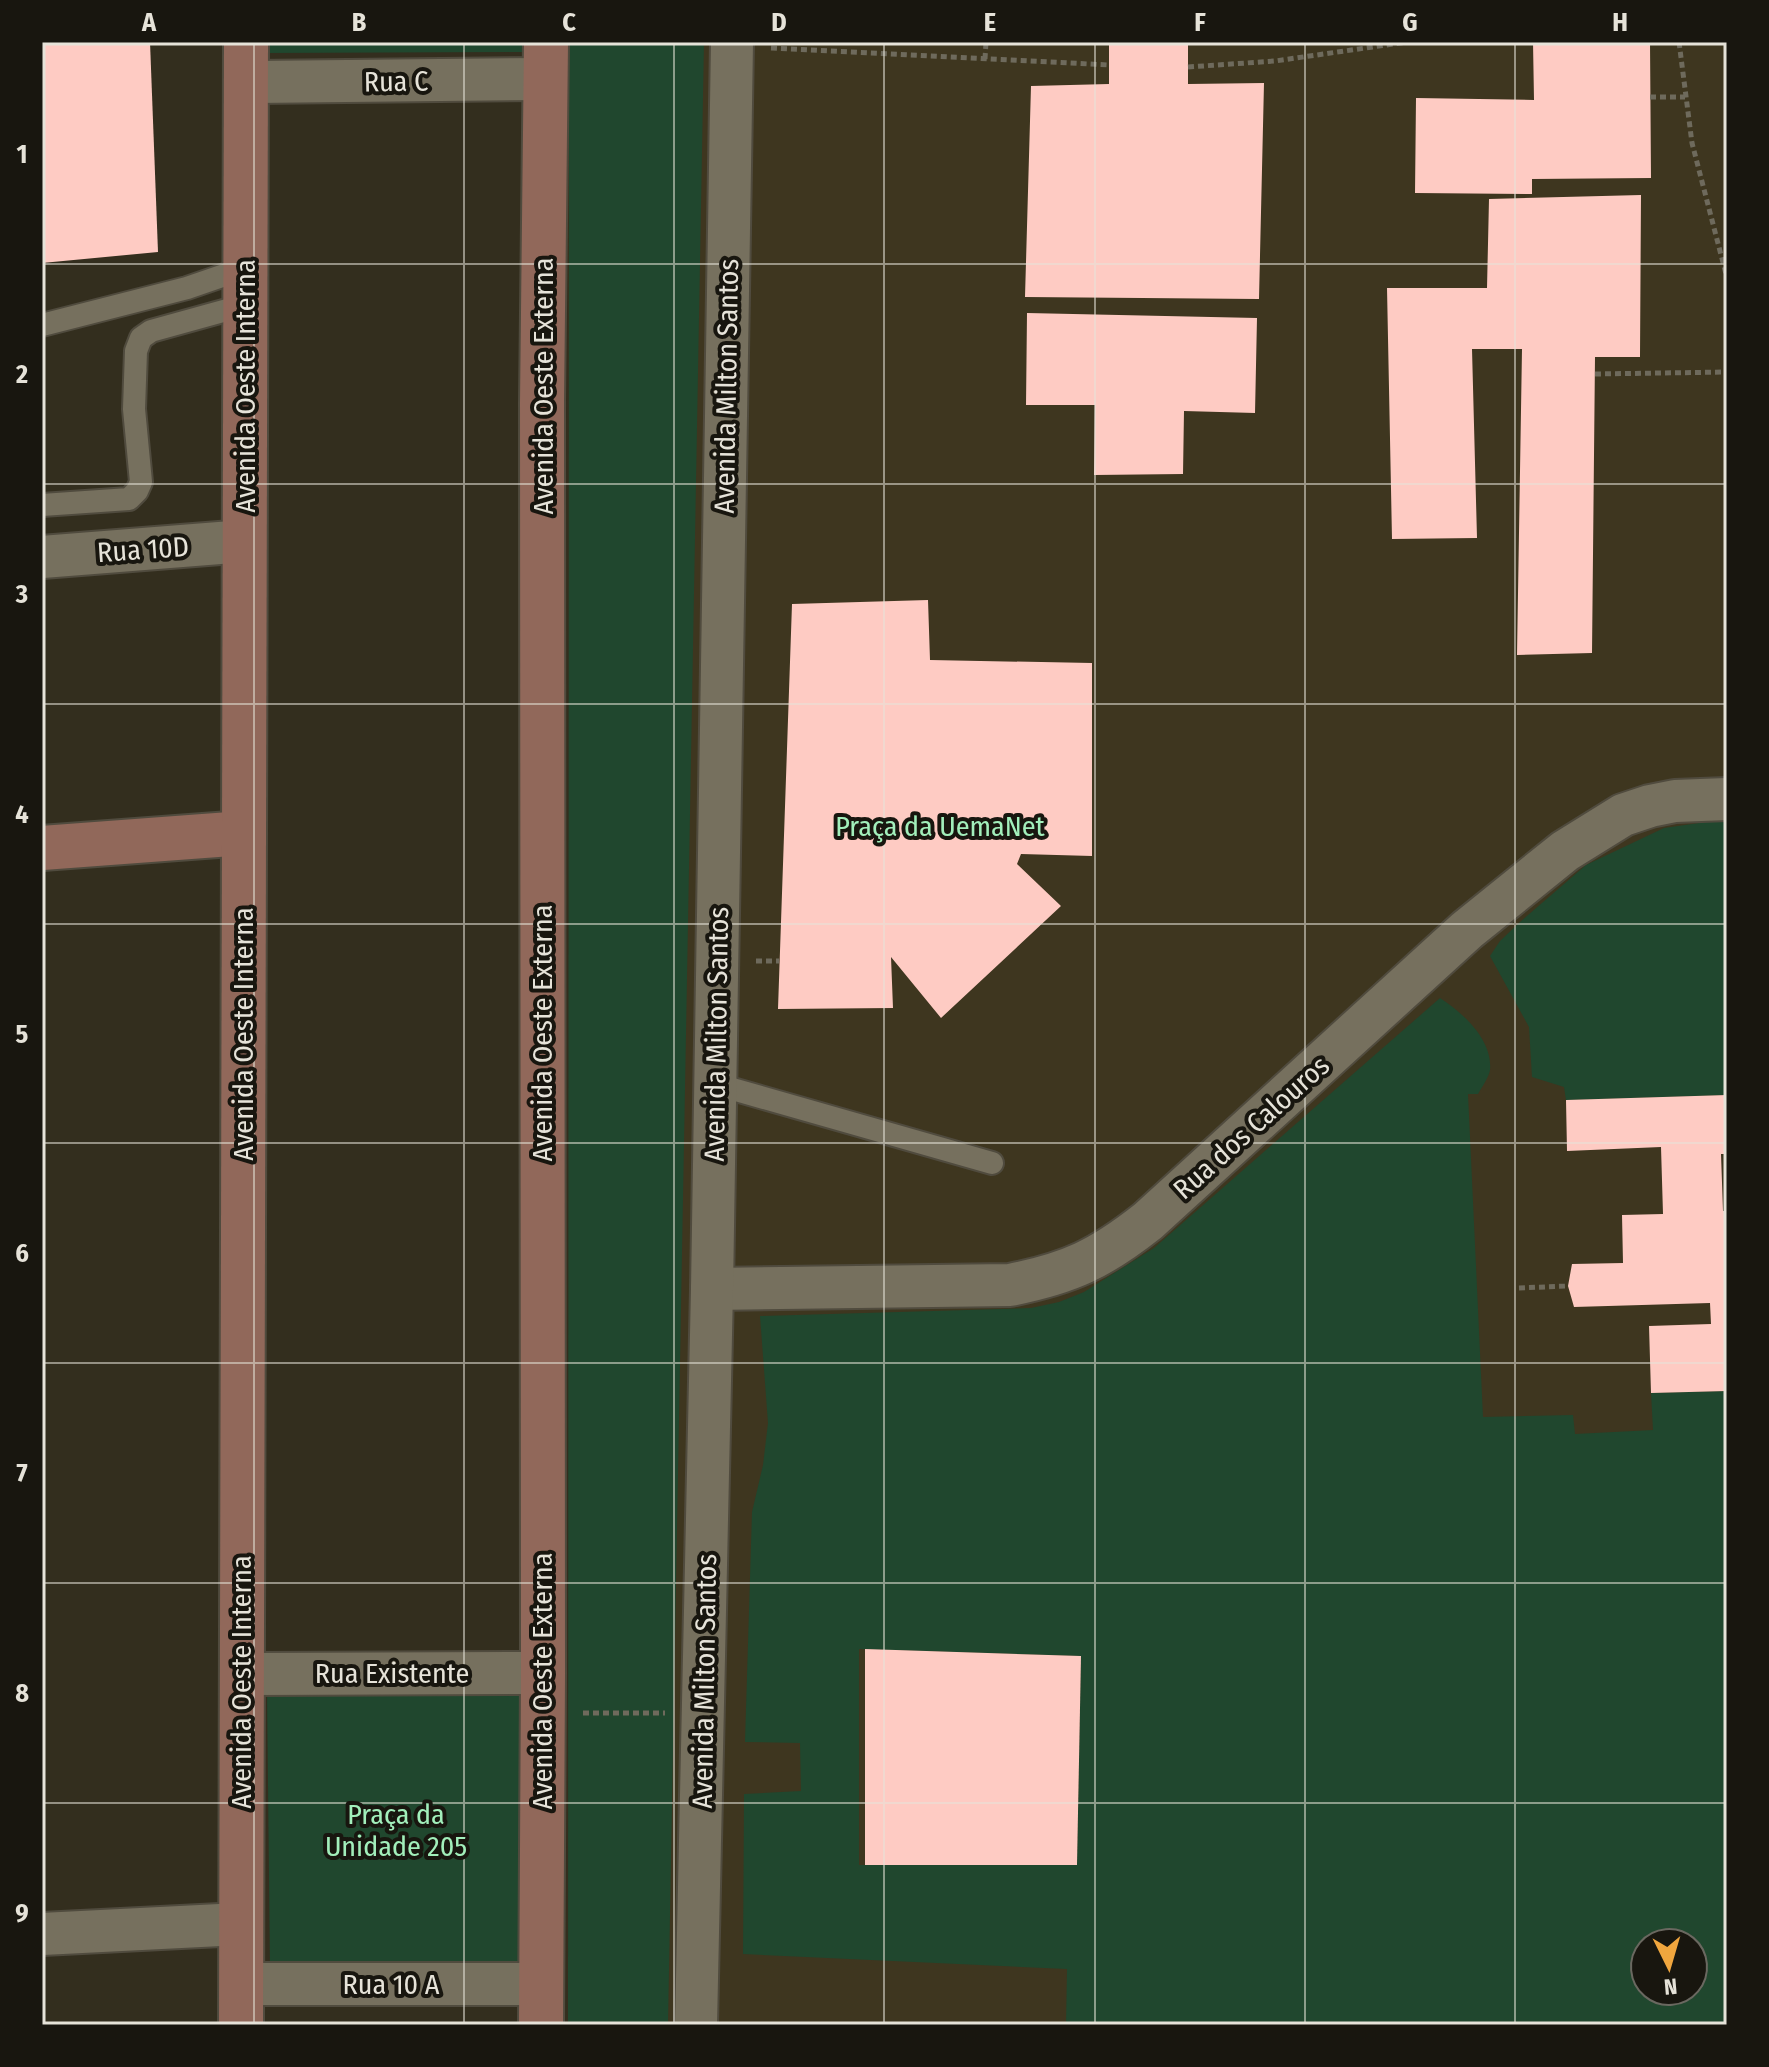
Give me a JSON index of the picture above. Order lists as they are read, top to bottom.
{
  "streets": {
    "street": [
      "Rua C",
      "Avenida Oeste Interna",
      "Avenida Oeste Externa",
      "Avenida Milton Santos",
      "Rua 10D",
      "Rua dos Calouros",
      "Rua Existente",
      "Rua 10 A"
    ]
  },
  "crossings": [
    ["Rua C", "Avenida Oeste Interna"],
    ["Rua C", "Avenida Oeste Externa"],
    ["Avenida Oeste Interna", "Rua 10D"],
    ["Avenida Oeste Interna", "Rua Existente"],
    ["Avenida Oeste Interna", "Rua 10 A"],
    ["Avenida Oeste Externa", "Rua Existente"],
    ["Avenida Oeste Externa", "Rua 10 A"],
    ["Avenida Milton Santos", "Rua dos Calouros"]
  ],
  "parks": ["Praça da UemaNet", "Praça da Unidade 205"],
  "north": "bottom",
  "grid": {
    "columns": [
      "A",
      "B",
      "C",
      "D",
      "E",
      "F",
      "G",
      "H"
    ],
    "rows": [
      "1",
      "2",
      "3",
      "4",
      "5",
      "6",
      "7",
      "8",
      "9"
    ]
  }
}
